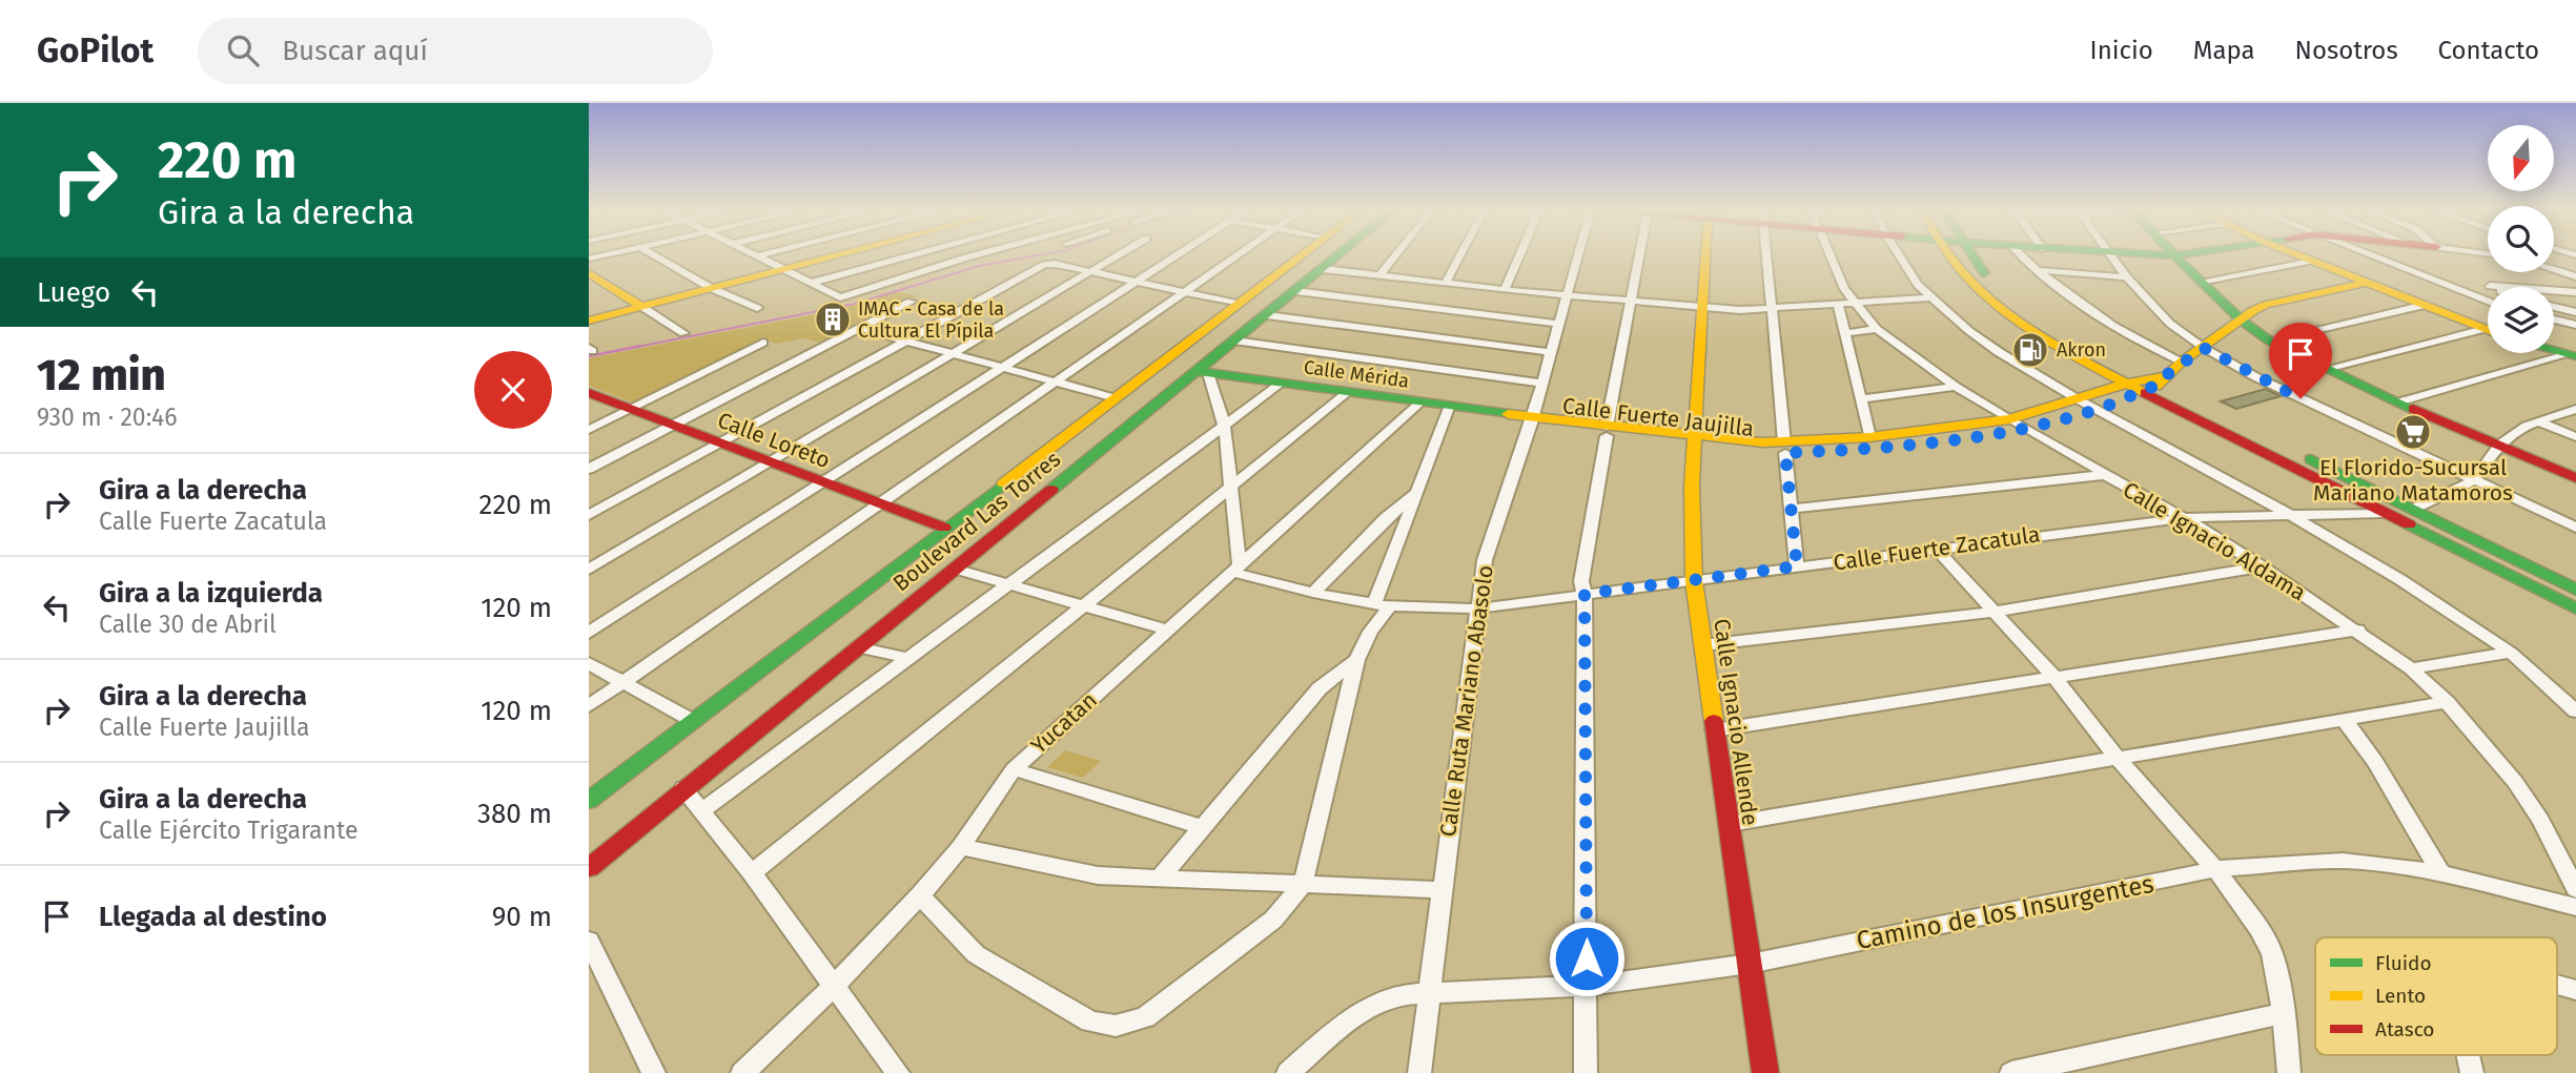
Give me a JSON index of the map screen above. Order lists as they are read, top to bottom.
{
  "streets": {
    "main road": [
      "Calle Mérida",
      "Calle Fuerte Jaujilla",
      "Calle Loreto",
      "Boulevard Las Torres",
      "Calle Ignacio Allende"
    ],
    "street": [
      "Calle Ignacio Aldama",
      "Calle Fuerte Zacatula",
      "Calle Ruta Mariano Abasolo",
      "Yucatan",
      "Camino de los Insurgentes"
    ]
  },
  "crossings": [
    ["Calle Mérida", "Calle Fuerte Jaujilla"],
    ["Calle Mérida", "Boulevard Las Torres"],
    ["Calle Mérida", "Calle Ruta Mariano Abasolo"],
    ["Calle Mérida", "Yucatan"],
    ["Calle Fuerte Jaujilla", "Calle Ignacio Aldama"],
    ["Calle Fuerte Jaujilla", "Calle Ruta Mariano Abasolo"],
    ["Calle Fuerte Jaujilla", "Calle Ignacio Allende"],
    ["Calle Loreto", "Boulevard Las Torres"],
    ["Calle Ignacio Aldama", "Calle Fuerte Zacatula"],
    ["Calle Fuerte Zacatula", "Calle Ruta Mariano Abasolo"],
    ["Calle Fuerte Zacatula", "Calle Ignacio Allende"],
    ["Calle Fuerte Zacatula", "Yucatan"],
    ["Calle Ruta Mariano Abasolo", "Camino de los Insurgentes"],
    ["Calle Ignacio Allende", "Camino de los Insurgentes"]
  ],
  "places": {
    "building": ["IMAC - Casa de la Cultura El Pípila"],
    "fuel station": ["Akron"],
    "supermarket": ["El Florido-Sucursal Mariano Matamoros"]
  },
  "legend": ["Fluido", "Lento", "Atasco"],
  "north": "bottom",
  "page": {
    "header": "GoPilot",
    "search": "Buscar aquí",
    "nav": [
      "Inicio",
      "Mapa",
      "Nosotros",
      "Contacto"
    ],
    "turn": ["220 m", "Gira a la derecha"],
    "then": "Luego",
    "heading": ["12 min", "930 m · 20:46"],
    "list": [
      {
        "name": "Gira a la derecha",
        "note": "Calle Fuerte Zacatula",
        "value": "220 m"
      },
      {
        "name": "Gira a la izquierda",
        "note": "Calle 30 de Abril",
        "value": "120 m"
      },
      {
        "name": "Gira a la derecha",
        "note": "Calle Fuerte Jaujilla",
        "value": "120 m"
      },
      {
        "name": "Gira a la derecha",
        "note": "Calle Ejército Trigarante",
        "value": "380 m"
      },
      {
        "name": "Llegada al destino",
        "value": "90 m"
      }
    ]
  }
}
